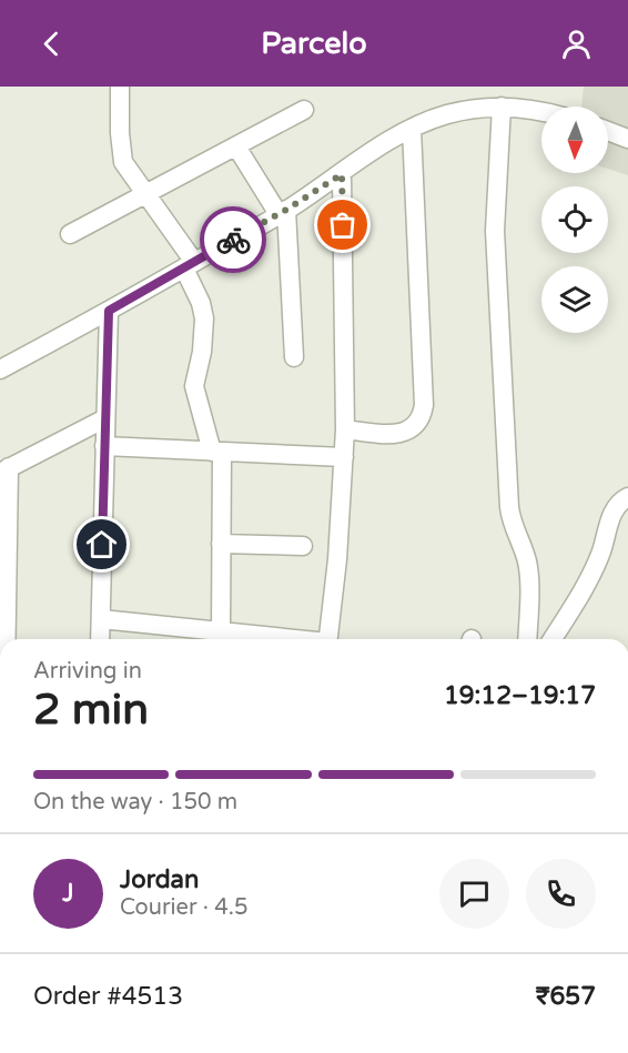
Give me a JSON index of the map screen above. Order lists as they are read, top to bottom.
{
  "north": "bottom",
  "page": {
    "header": "Parcelo",
    "heading": ["2 min", "Arriving in", "19:12–19:17"],
    "panel": [
      "Jordan",
      "Courier · 4.5",
      "Order #4513",
      "₹657"
    ],
    "bar": "On the way · 150 m",
    "round": "J"
  }
}
